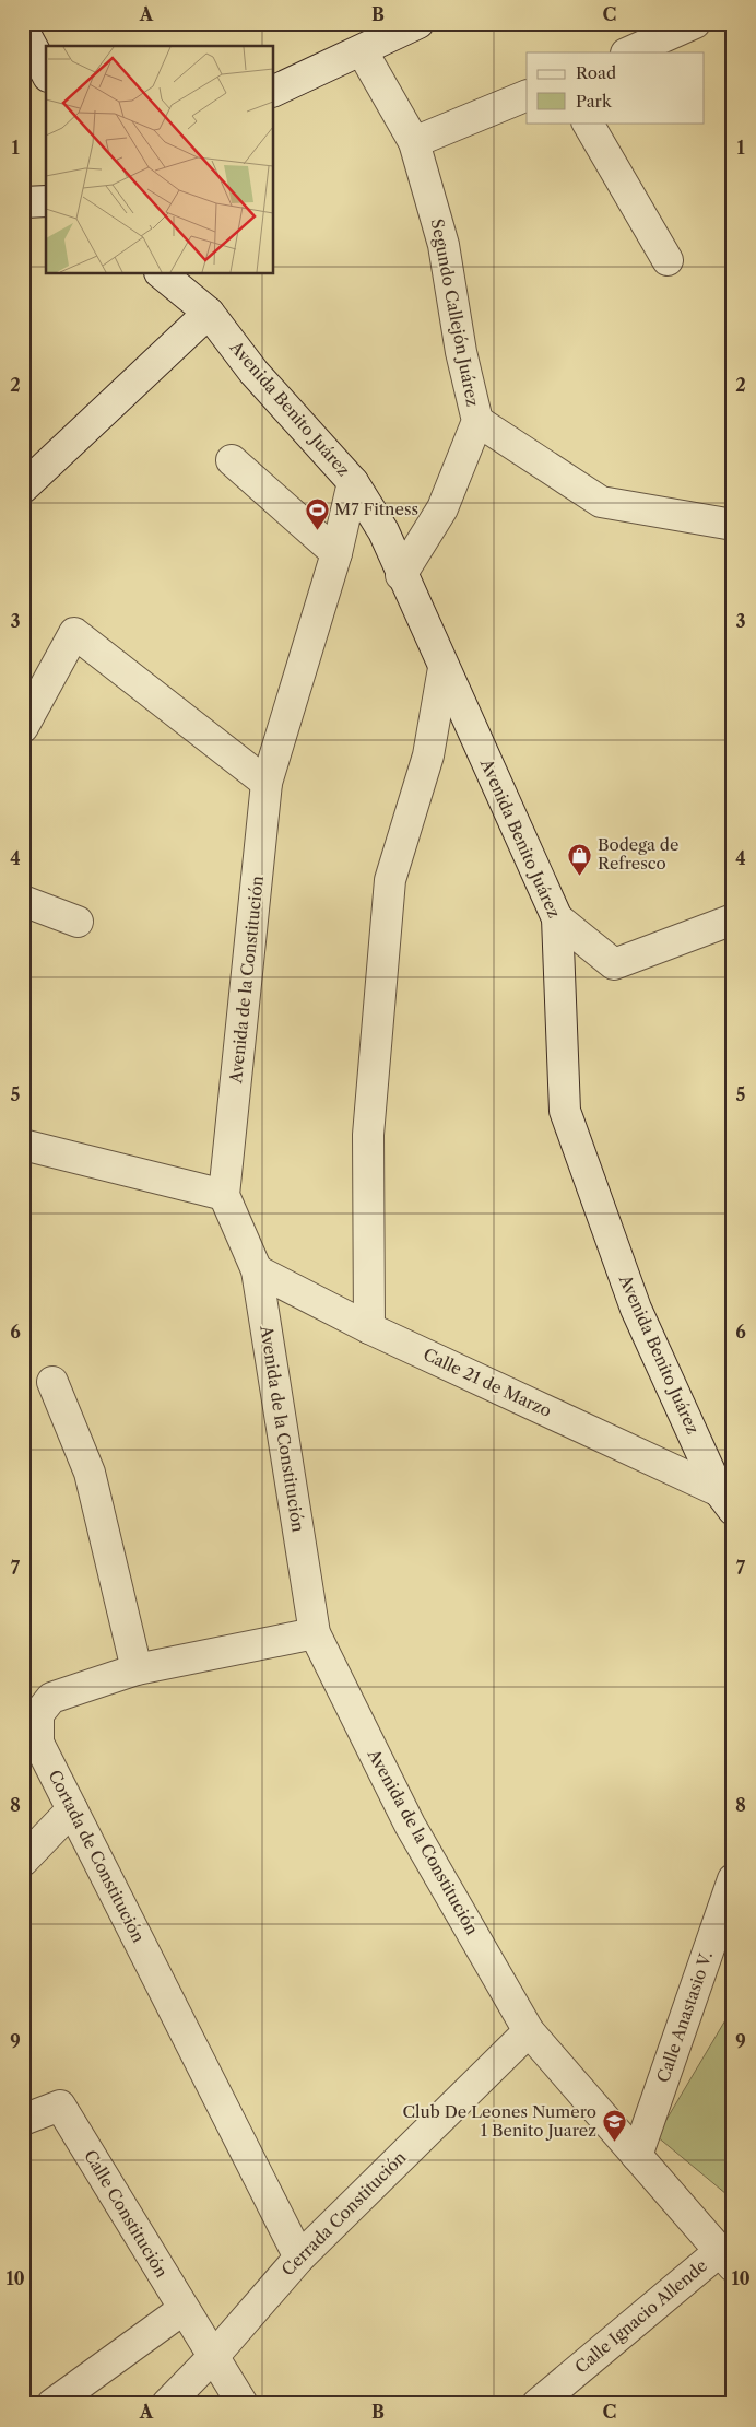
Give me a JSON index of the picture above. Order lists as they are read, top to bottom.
{
  "streets": {
    "street": [
      "Segundo Callejón Juárez",
      "Avenida Benito Juárez",
      "Avenida de la Constitución",
      "Calle 21 de Marzo",
      "Cortada de Constitución",
      "Calle Anastasio V.",
      "Calle Constitución",
      "Cerrada Constitución",
      "Calle Ignacio Allende"
    ]
  },
  "crossings": [
    ["Segundo Callejón Juárez", "Avenida Benito Juárez"],
    ["Avenida Benito Juárez", "Avenida de la Constitución"],
    ["Avenida Benito Juárez", "Calle 21 de Marzo"],
    ["Avenida de la Constitución", "Calle 21 de Marzo"],
    ["Avenida de la Constitución", "Cortada de Constitución"],
    ["Avenida de la Constitución", "Calle Anastasio V."],
    ["Avenida de la Constitución", "Cerrada Constitución"],
    ["Avenida de la Constitución", "Calle Ignacio Allende"],
    ["Cortada de Constitución", "Cerrada Constitución"],
    ["Calle Constitución", "Cerrada Constitución"]
  ],
  "places": {
    "sports": ["M7 Fitness"],
    "shop": ["Bodega de Refresco"],
    "school or university": ["Club De Leones Numero 1 Benito Juarez"]
  },
  "legend": ["Road", "Park"],
  "grid": {
    "columns": ["A", "B", "C"],
    "rows": [
      "1",
      "2",
      "3",
      "4",
      "5",
      "6",
      "7",
      "8",
      "9",
      "10"
    ]
  }
}
